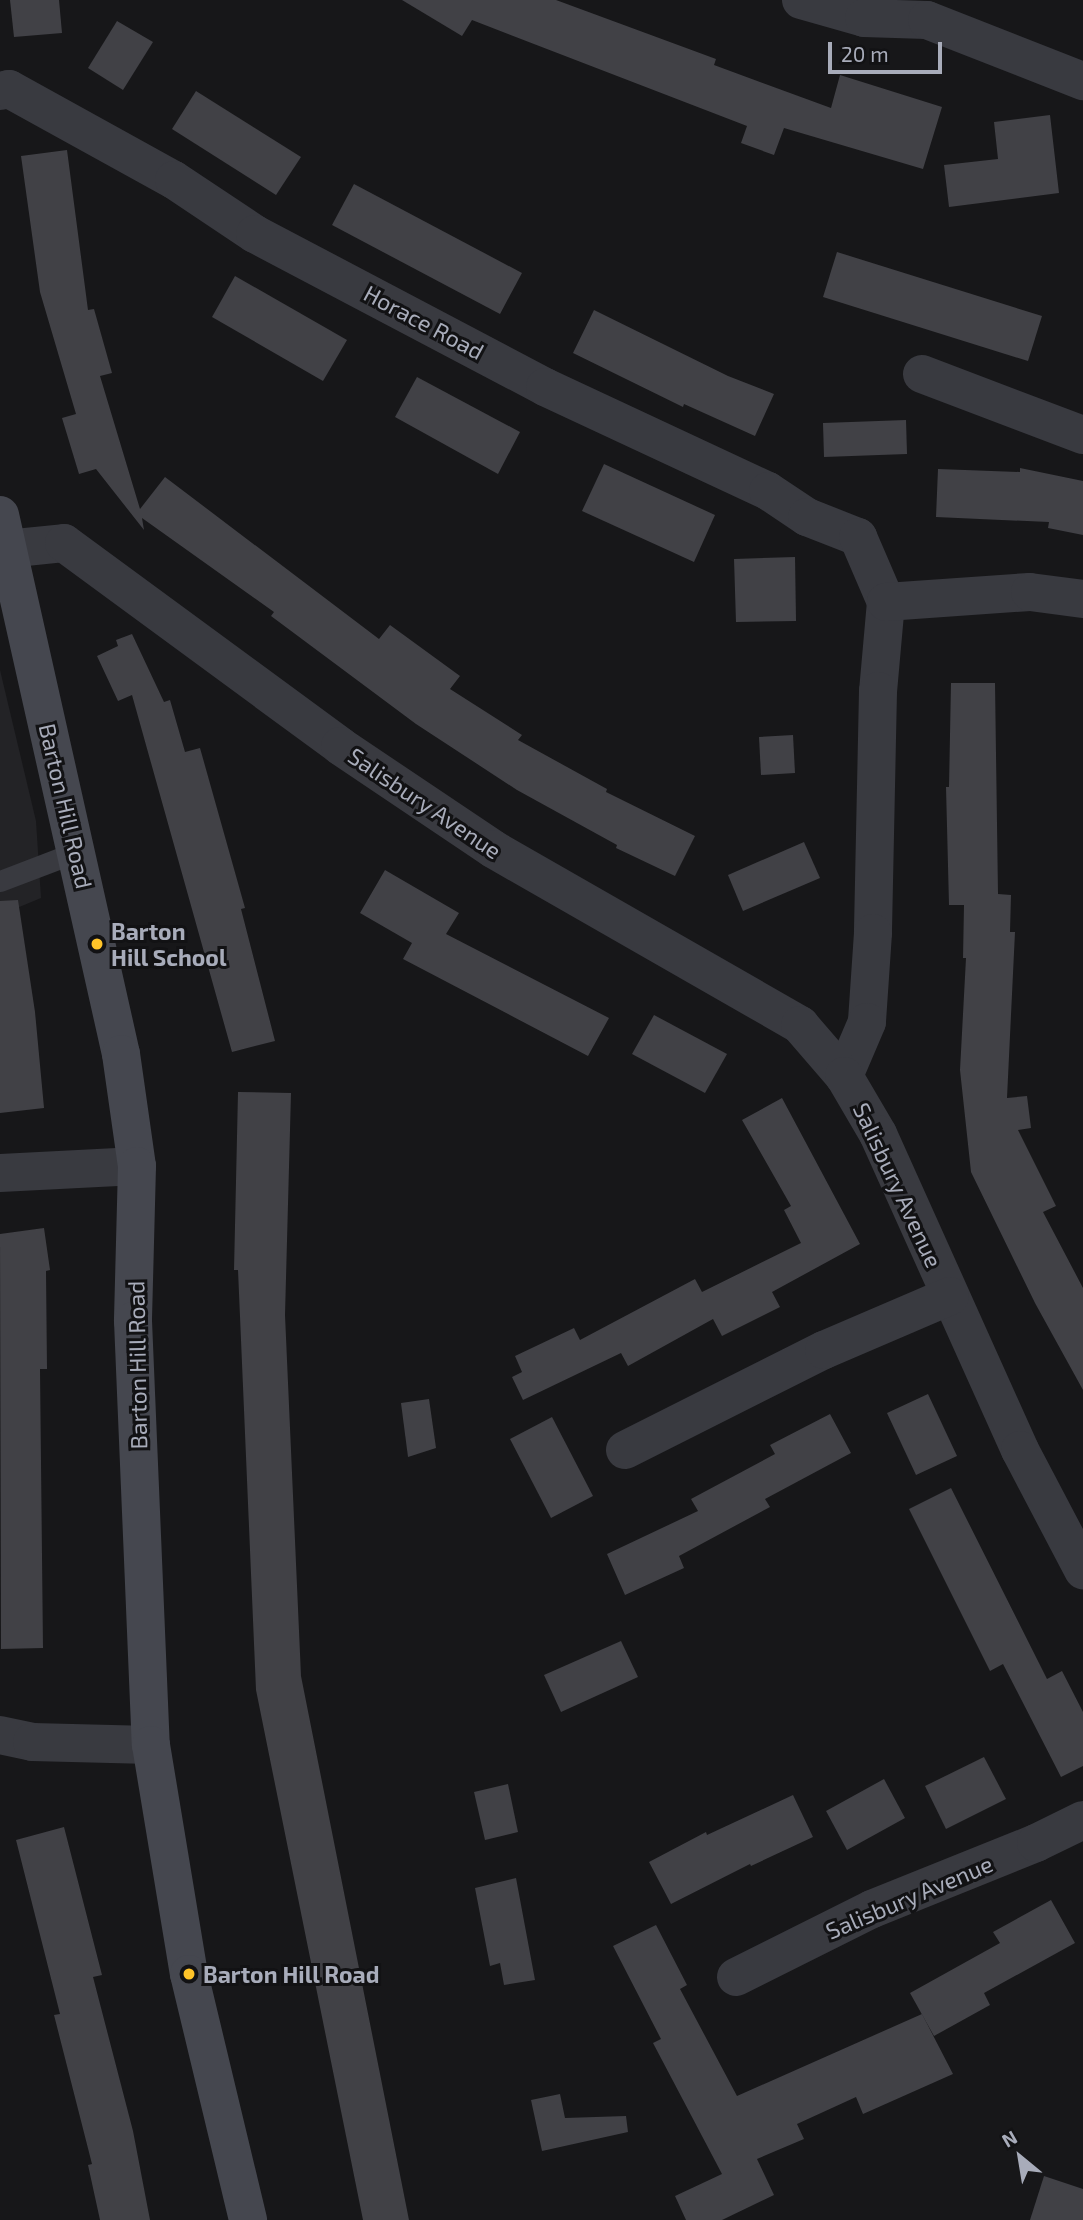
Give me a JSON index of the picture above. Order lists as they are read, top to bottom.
{
  "streets": {
    "street": ["Horace Road", "Salisbury Avenue", "Barton Hill Road"]
  },
  "crossings": [
    ["Horace Road", "Salisbury Avenue"],
    ["Salisbury Avenue", "Barton Hill Road"]
  ],
  "places": ["Barton Hill School", "Barton Hill Road"],
  "scale_bar": "20 m",
  "north": "top left"
}
